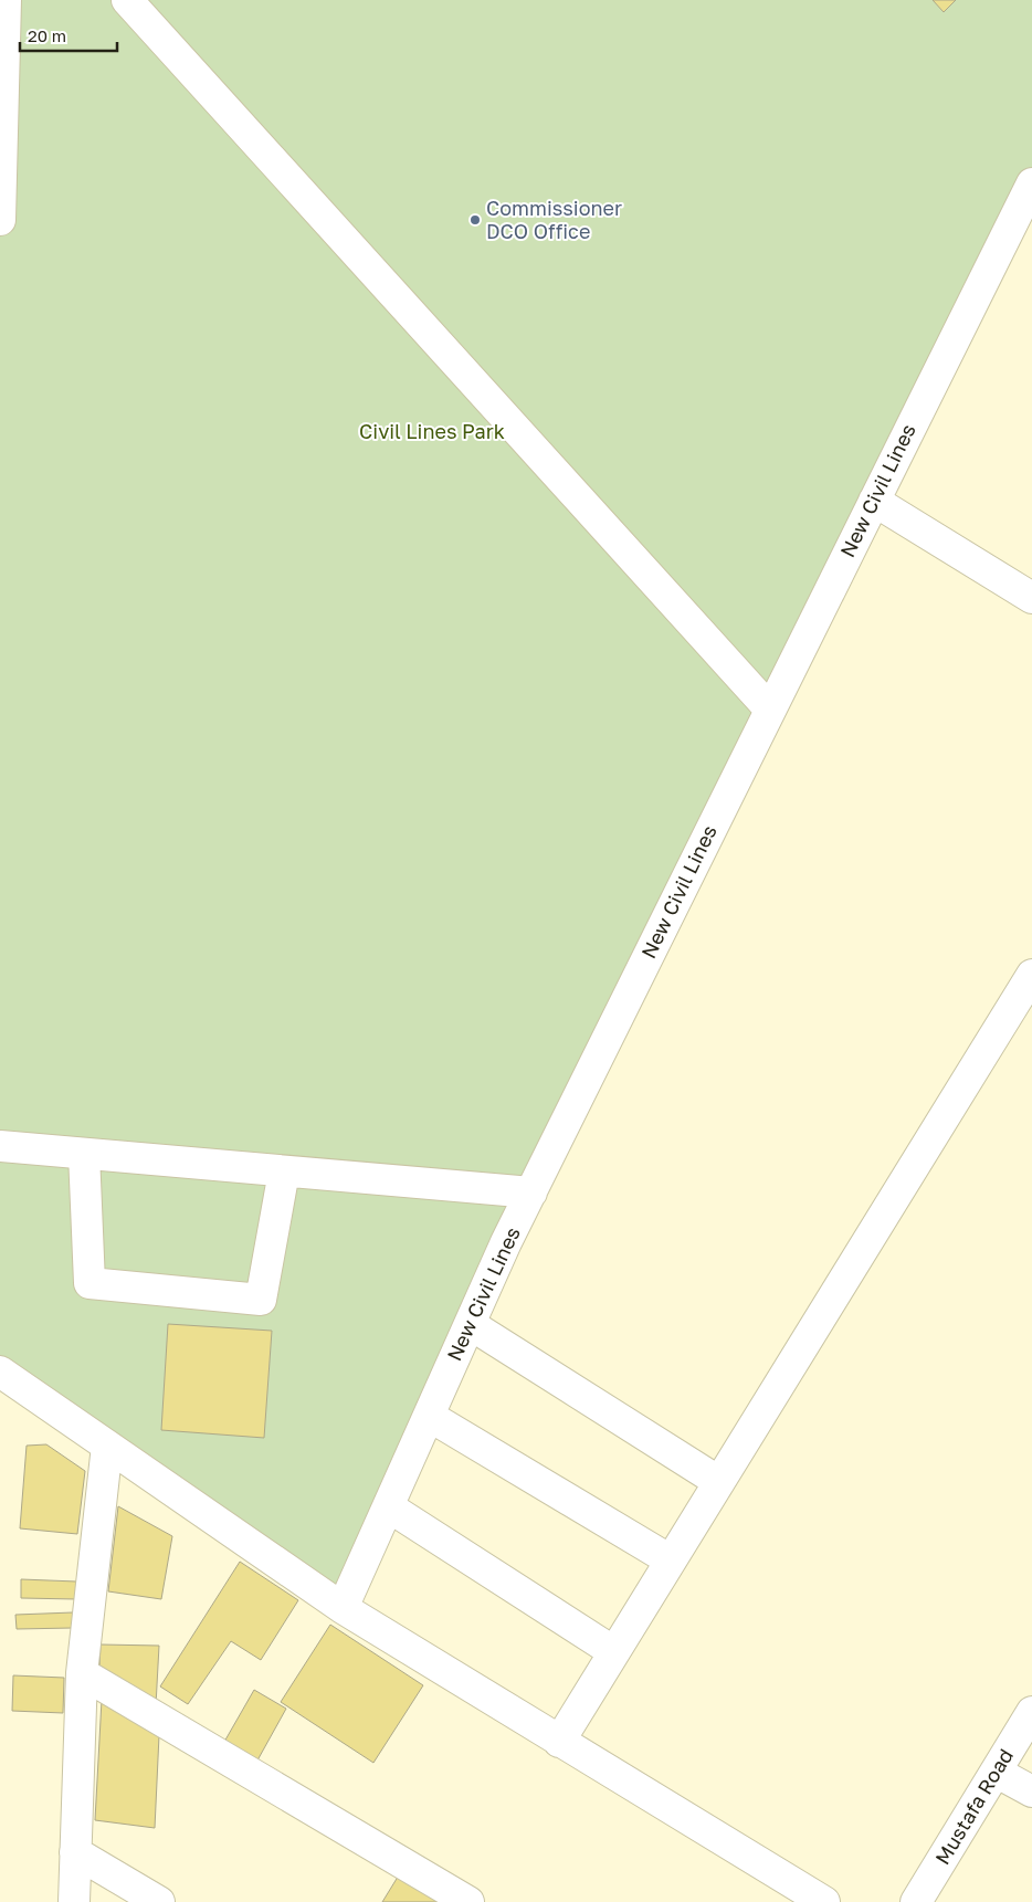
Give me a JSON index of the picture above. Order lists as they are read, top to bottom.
{
  "streets": {
    "street": ["New Civil Lines", "Mustafa Road"]
  },
  "parks": ["Civil Lines Park"],
  "places": ["Commissioner DCO Office"],
  "scale_bar": "20 m"
}
